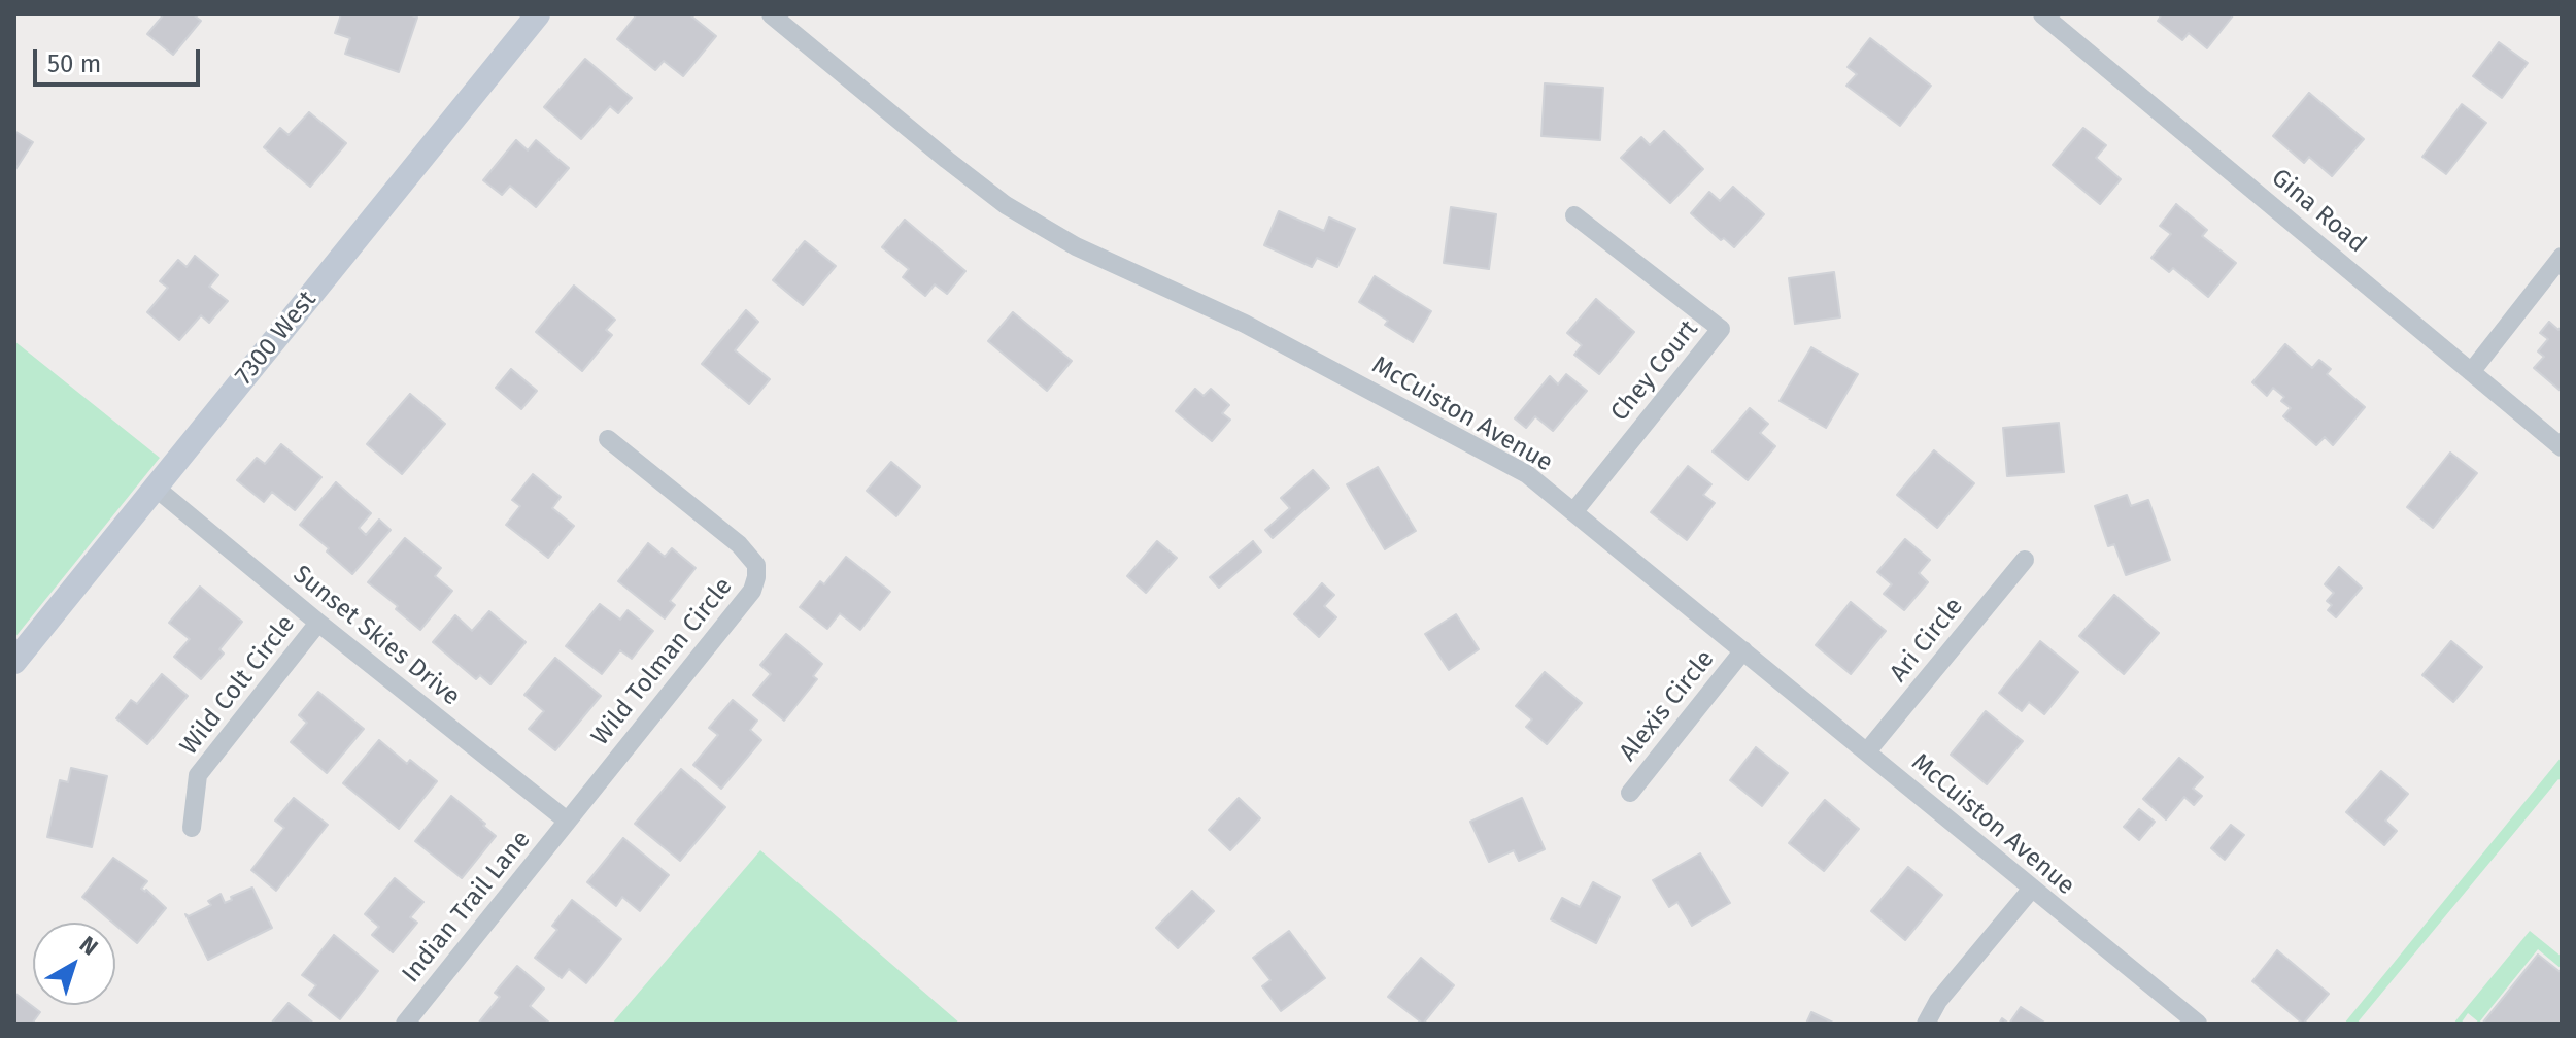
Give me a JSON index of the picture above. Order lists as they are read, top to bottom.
{
  "streets": {
    "street": [
      "Gina Road",
      "7300 West",
      "Chey Court",
      "McCuiston Avenue",
      "Sunset Skies Drive",
      "Ari Circle",
      "Wild Tolman Circle",
      "Wild Colt Circle",
      "Alexis Circle",
      "Indian Trail Lane"
    ]
  },
  "crossings": [
    ["7300 West", "Sunset Skies Drive"],
    ["Chey Court", "McCuiston Avenue"],
    ["McCuiston Avenue", "Ari Circle"],
    ["McCuiston Avenue", "Alexis Circle"],
    ["Sunset Skies Drive", "Wild Tolman Circle"],
    ["Sunset Skies Drive", "Wild Colt Circle"],
    ["Sunset Skies Drive", "Indian Trail Lane"],
    ["Wild Tolman Circle", "Indian Trail Lane"]
  ],
  "scale_bar": "50 m",
  "north": "top right"
}
